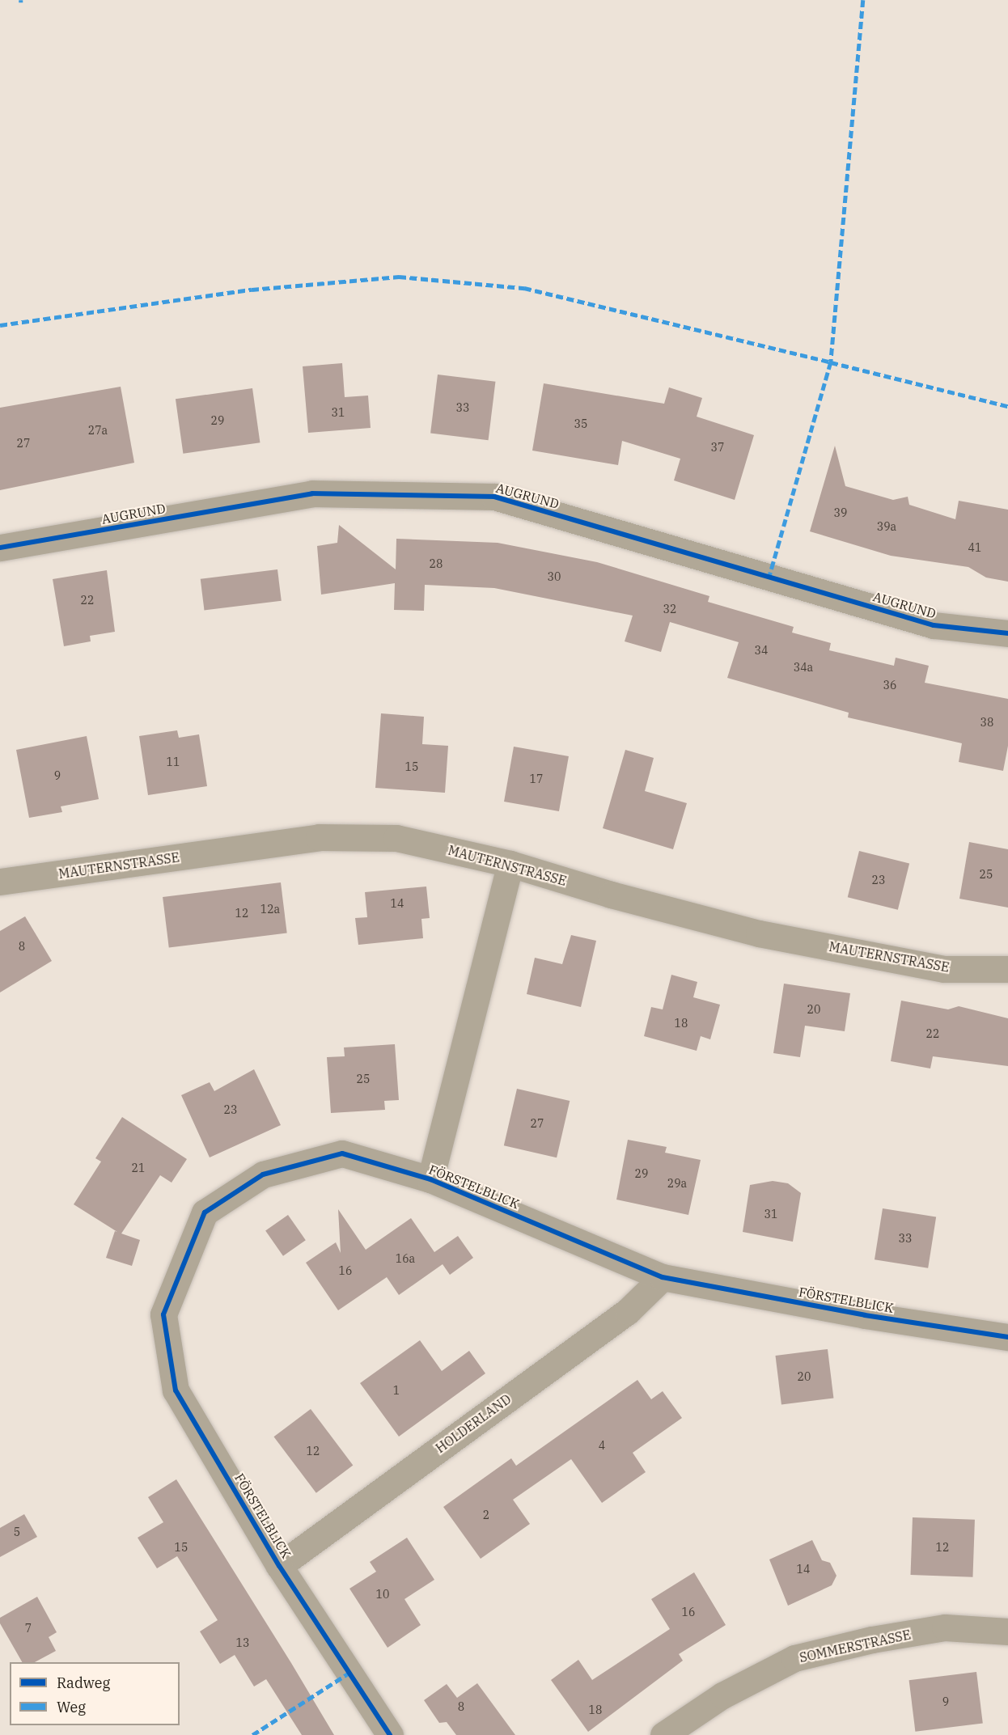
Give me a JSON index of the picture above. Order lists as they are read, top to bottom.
{
  "streets": {
    "street": [
      "AUGRUND",
      "MAUTERNSTRASSE",
      "FÖRSTELBLICK",
      "HOLDERLAND",
      "SOMMERSTRASSE"
    ]
  },
  "crossings": [
    ["MAUTERNSTRASSE", "FÖRSTELBLICK"],
    ["FÖRSTELBLICK", "HOLDERLAND"]
  ],
  "house_numbers": [
    "33",
    "31",
    "29",
    "35",
    "27a",
    "27",
    "37",
    "39",
    "39a",
    "41",
    "28",
    "30",
    "22",
    "32",
    "34",
    "34a",
    "36",
    "38",
    "11",
    "15",
    "9",
    "17",
    "25",
    "23",
    "14",
    "12a",
    "12",
    "8",
    "20",
    "18",
    "22",
    "25",
    "23",
    "27",
    "21",
    "29",
    "29a",
    "31",
    "33",
    "16a",
    "16",
    "20",
    "1",
    "4",
    "12",
    "2",
    "5",
    "15",
    "12",
    "14",
    "10",
    "16",
    "7",
    "13",
    "9",
    "8",
    "18"
  ],
  "legend": ["Radweg", "Weg"]
}
